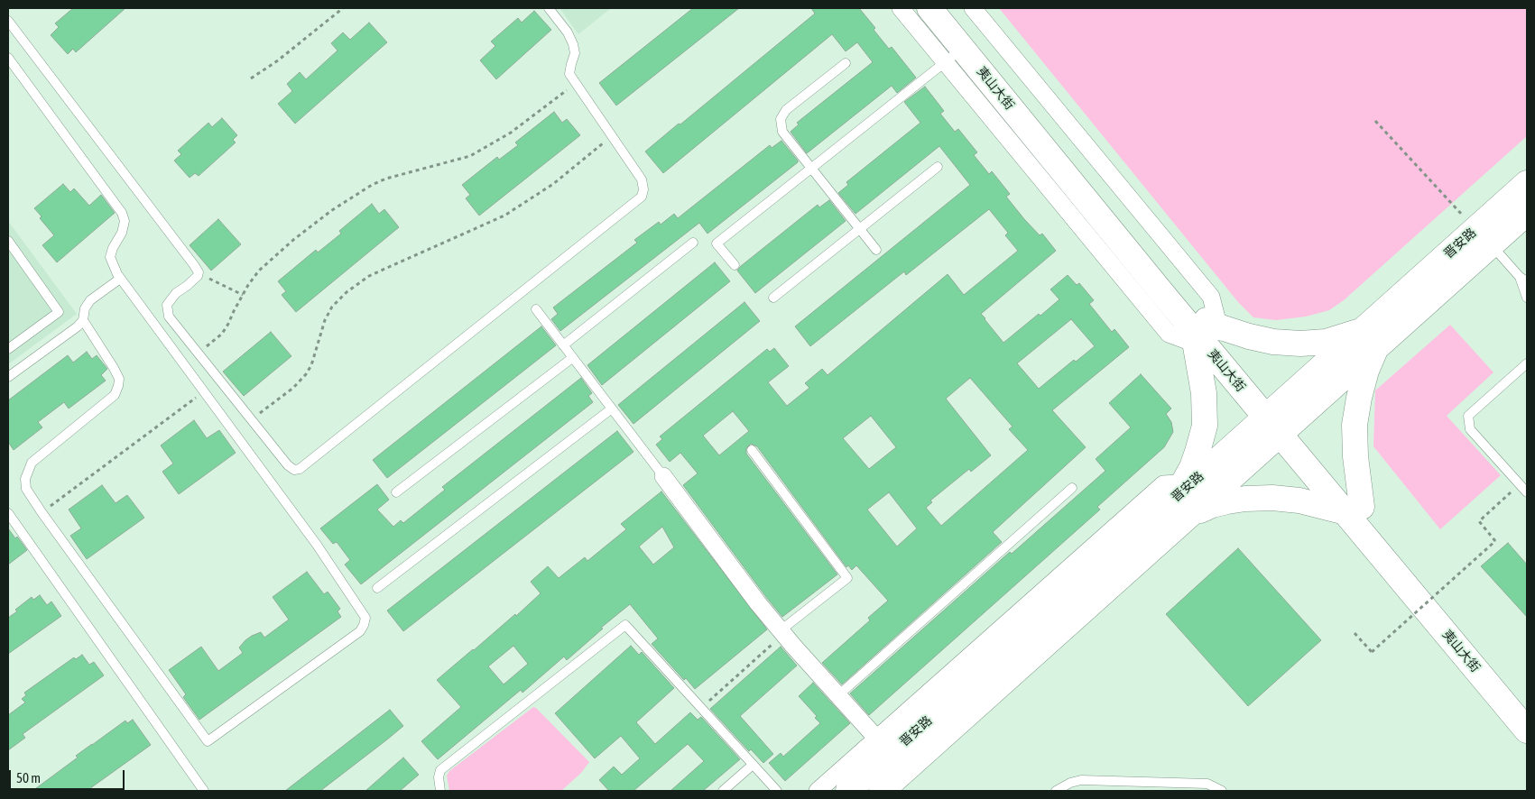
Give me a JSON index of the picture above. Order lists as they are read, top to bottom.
{
  "streets": {
    "main road": ["夷山大街", "晋安路"]
  },
  "crossings": [
    ["夷山大街", "晋安路"]
  ],
  "scale_bar": "50 m"
}
